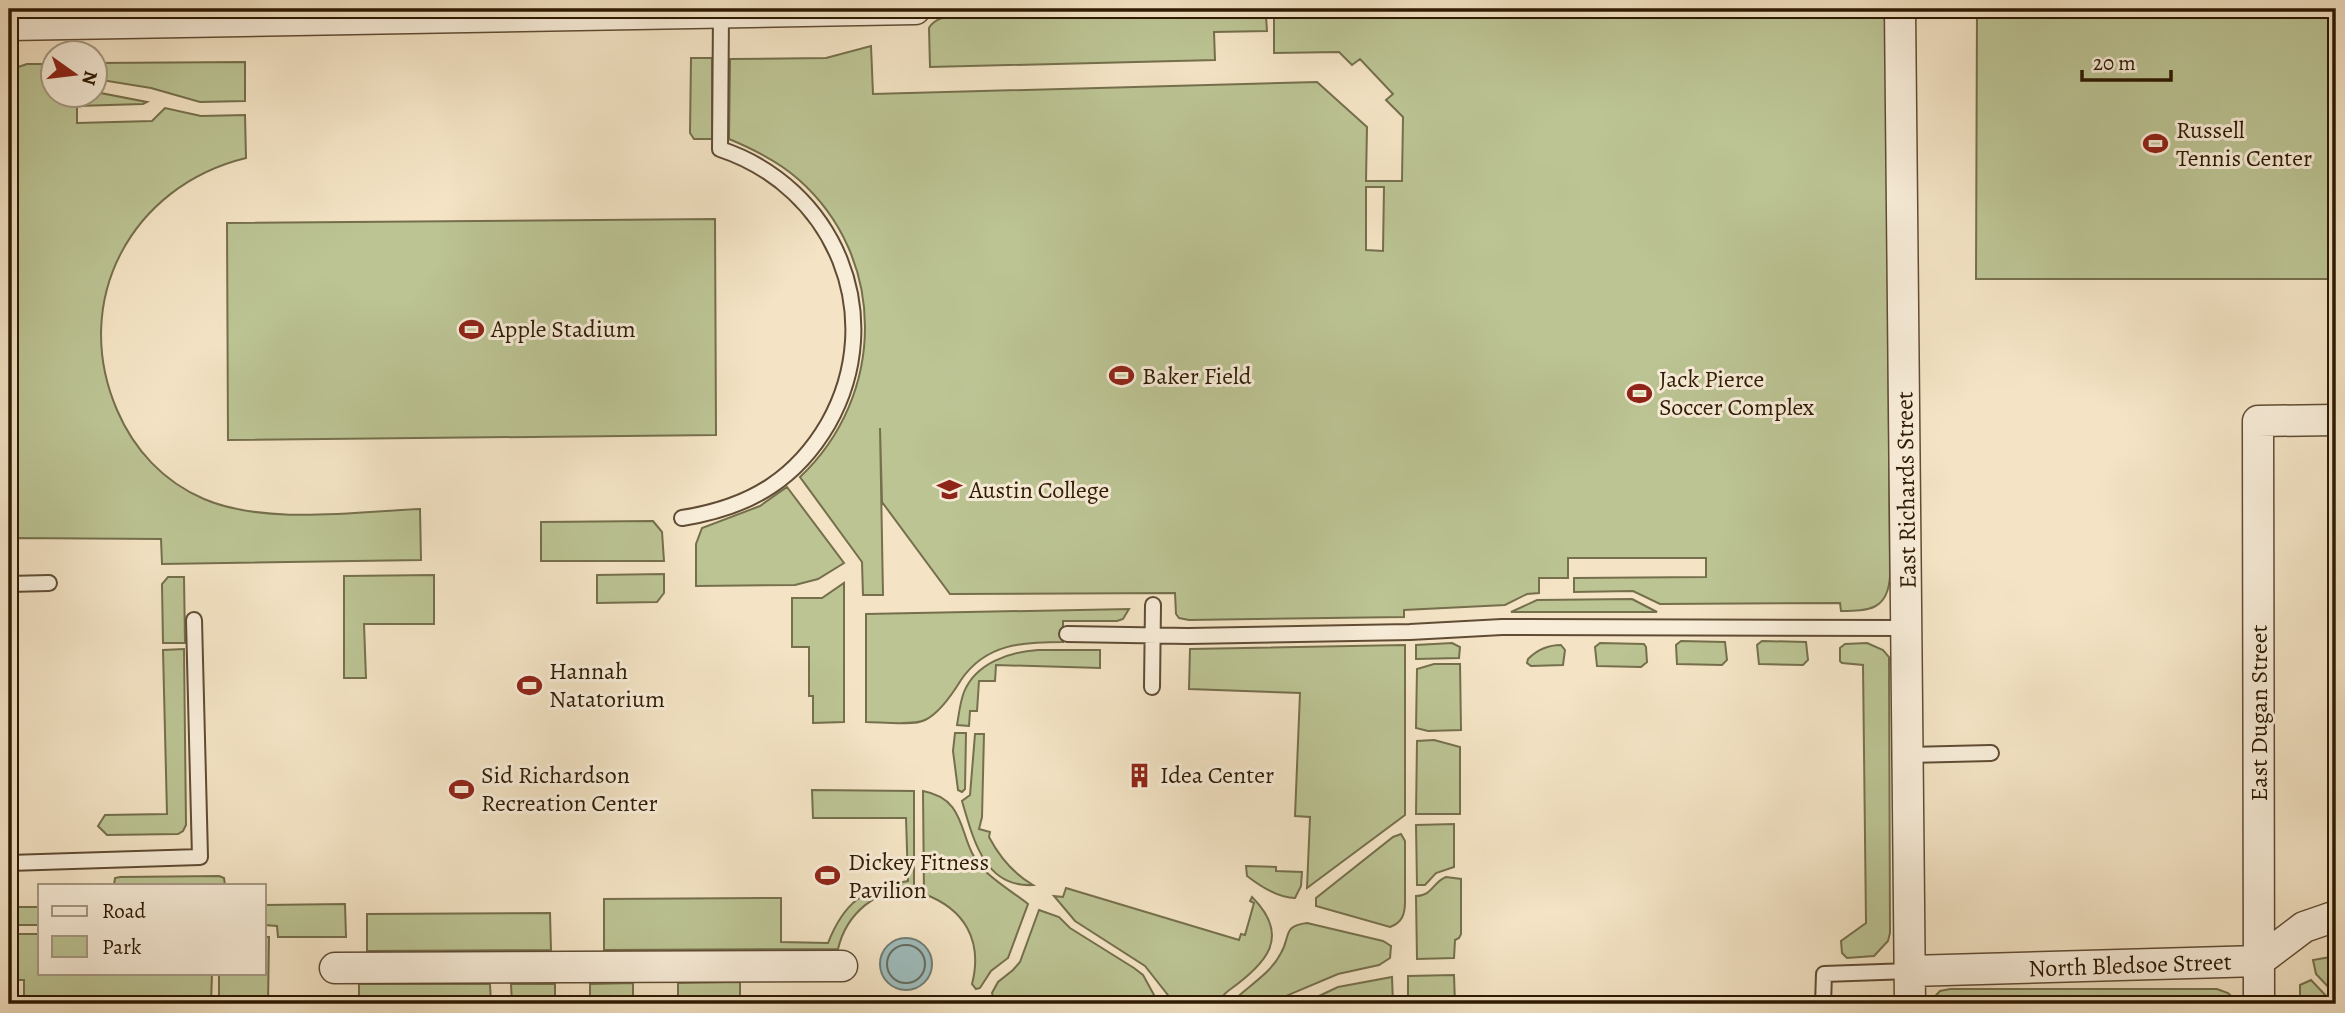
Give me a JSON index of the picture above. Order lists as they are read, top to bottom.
{
  "streets": {
    "street": ["East Richards Street", "East Dugan Street", "North Bledsoe Street"]
  },
  "crossings": [
    ["East Richards Street", "North Bledsoe Street"],
    ["East Dugan Street", "North Bledsoe Street"]
  ],
  "places": {
    "sports": [
      "Russell Tennis Center",
      "Apple Stadium",
      "Baker Field",
      "Jack Pierce Soccer Complex",
      "Hannah Natatorium",
      "Sid Richardson Recreation Center",
      "Dickey Fitness Pavilion"
    ],
    "school or university": ["Austin College"],
    "building": ["Idea Center"]
  },
  "legend": ["Road", "Park"],
  "scale_bar": "20 m",
  "north": "right"
}
